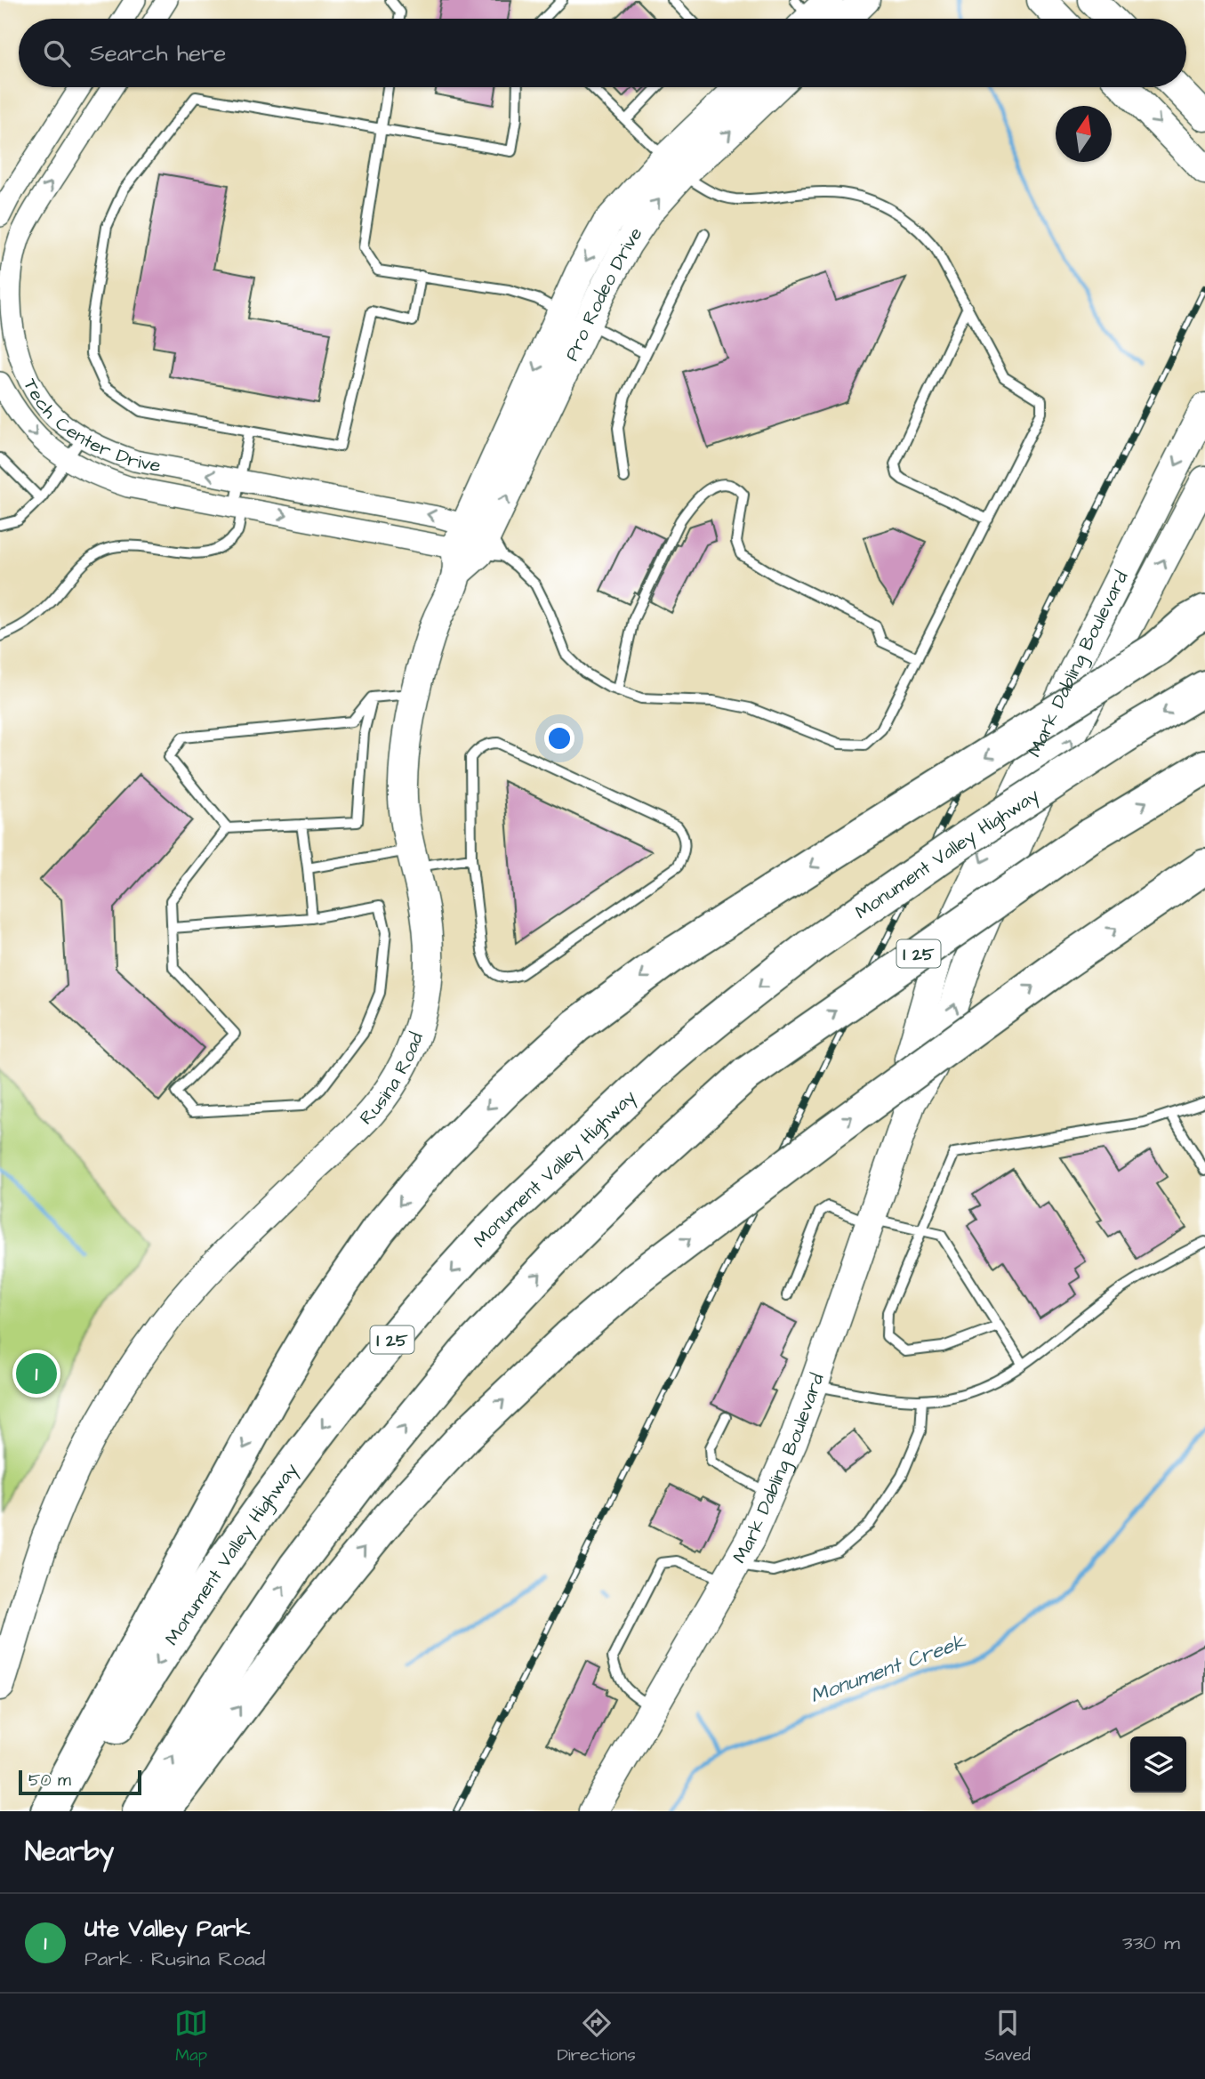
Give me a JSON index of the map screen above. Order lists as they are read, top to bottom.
{
  "streets": {
    "highway": ["Monument Valley Highway", "I 25"],
    "street": [
      "Pro Rodeo Drive",
      "Tech Center Drive",
      "Mark Dabling Boulevard",
      "Rusina Road"
    ]
  },
  "crossings": [
    ["Pro Rodeo Drive", "Tech Center Drive"],
    ["Pro Rodeo Drive", "Rusina Road"],
    ["Tech Center Drive", "Rusina Road"]
  ],
  "water": ["Monument Creek"],
  "scale_bar": "50 m",
  "north": "top",
  "page": {
    "search": "Search here",
    "pins": "1",
    "scale": "50 m",
    "heading": "Nearby",
    "list": [
      {
        "mark": "1",
        "name": "Ute Valley Park",
        "note": "Park · Rusina Road",
        "value": "330 m"
      }
    ],
    "nav": ["Map", "Directions", "Saved"]
  }
}
